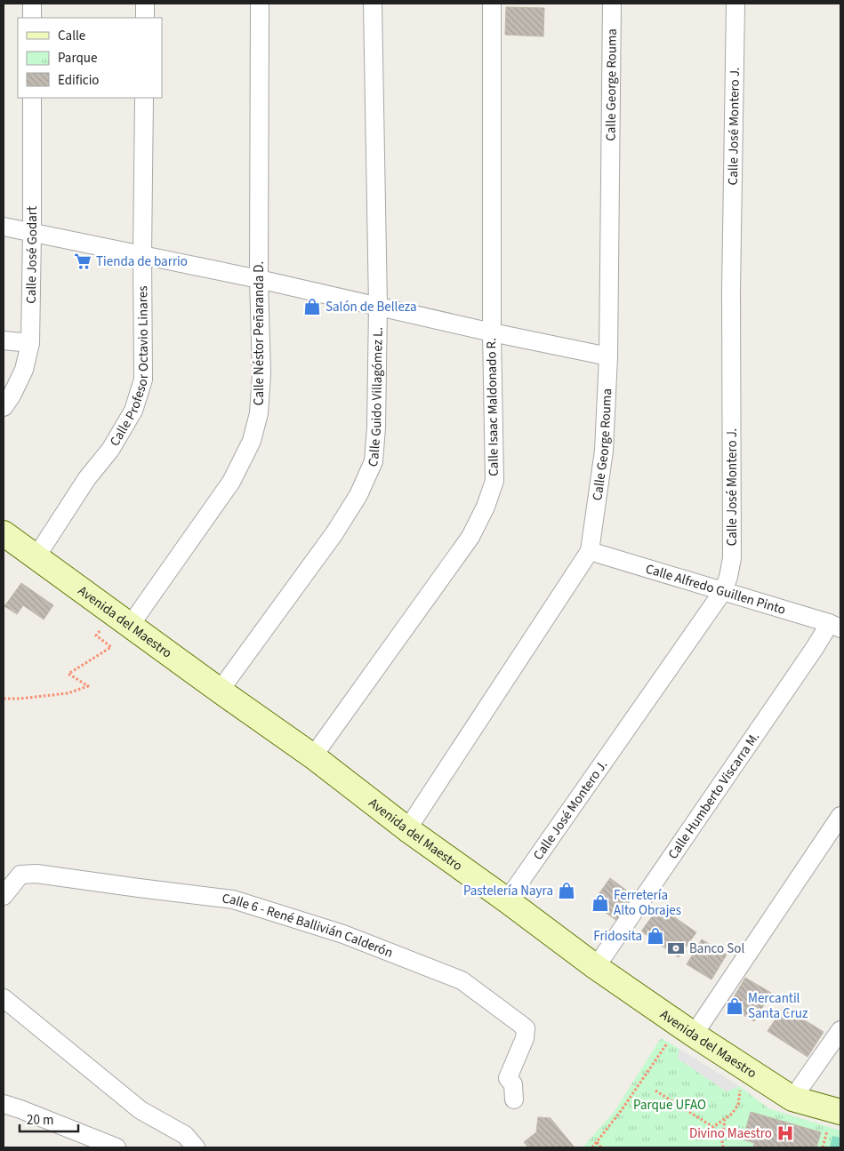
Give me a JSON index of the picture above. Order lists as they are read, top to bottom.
{
  "streets": {
    "main road": ["Avenida del Maestro"],
    "street": [
      "Calle George Rouma",
      "Calle José Montero J.",
      "Calle José Godart",
      "Calle Néstor Peñaranda D.",
      "Calle Profesor Octavio Linares",
      "Calle Guido Villagómez L.",
      "Calle Isaac Maldonado R.",
      "Calle Alfredo Guillen Pinto",
      "Calle Humberto Viscarra M.",
      "Calle 6 - René Ballivián Calderón"
    ]
  },
  "crossings": [
    ["Calle George Rouma", "Calle Alfredo Guillen Pinto"],
    ["Calle George Rouma", "Avenida del Maestro"],
    ["Calle José Montero J.", "Calle Alfredo Guillen Pinto"],
    ["Calle José Montero J.", "Avenida del Maestro"],
    ["Calle Néstor Peñaranda D.", "Avenida del Maestro"],
    ["Calle Profesor Octavio Linares", "Avenida del Maestro"],
    ["Calle Guido Villagómez L.", "Avenida del Maestro"],
    ["Calle Isaac Maldonado R.", "Avenida del Maestro"],
    ["Calle Alfredo Guillen Pinto", "Calle Humberto Viscarra M."],
    ["Avenida del Maestro", "Calle Humberto Viscarra M."]
  ],
  "parks": ["Parque UFAO"],
  "places": {
    "supermarket": ["Tienda de barrio"],
    "shop": [
      "Salón de Belleza",
      "Pastelería Nayra",
      "Ferretería Alto Obrajes",
      "Fridosita",
      "Mercantil Santa Cruz"
    ],
    "bank": ["Banco Sol"],
    "hospital": ["Divino Maestro"]
  },
  "legend": ["Calle", "Parque", "Edificio"],
  "scale_bar": "20 m"
}
